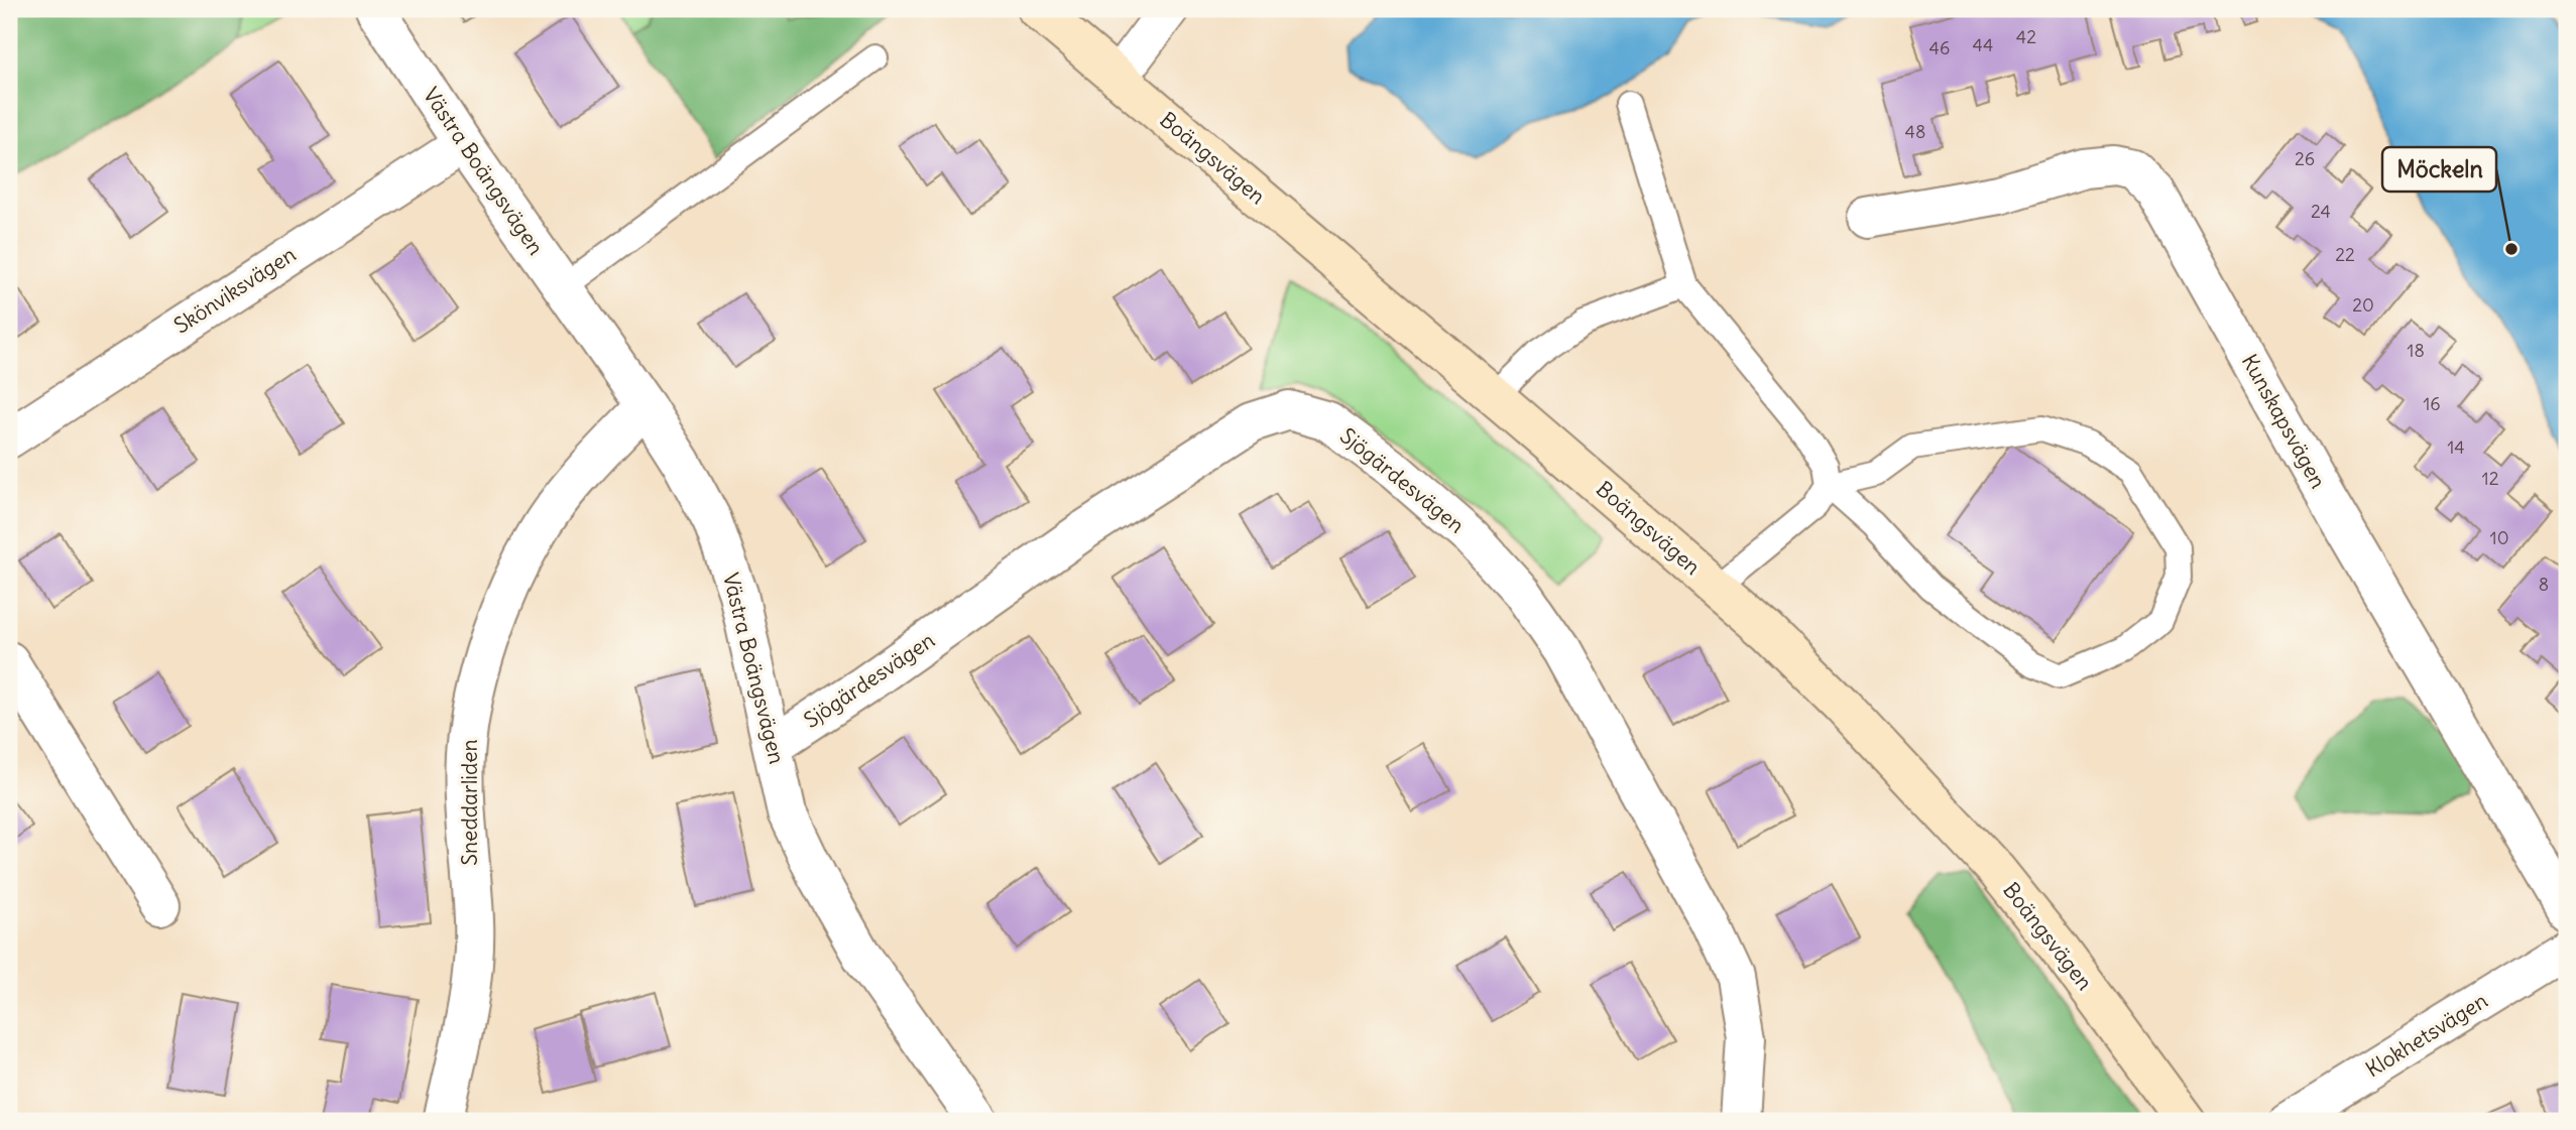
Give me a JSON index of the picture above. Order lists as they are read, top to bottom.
{
  "streets": {
    "street": [
      "Boängsvägen",
      "Västra Boängsvägen",
      "Skönviksvägen",
      "Kunskapsvägen",
      "Sjögärdesvägen",
      "Sneddarliden",
      "Klokhetsvägen"
    ]
  },
  "crossings": [
    ["Västra Boängsvägen", "Skönviksvägen"],
    ["Västra Boängsvägen", "Sjögärdesvägen"],
    ["Västra Boängsvägen", "Sneddarliden"]
  ],
  "places": ["Möckeln"],
  "house_numbers": [
    "42",
    "44",
    "46",
    "48",
    "26",
    "24",
    "22",
    "20",
    "18",
    "16",
    "14",
    "12",
    "10",
    "8"
  ]
}
